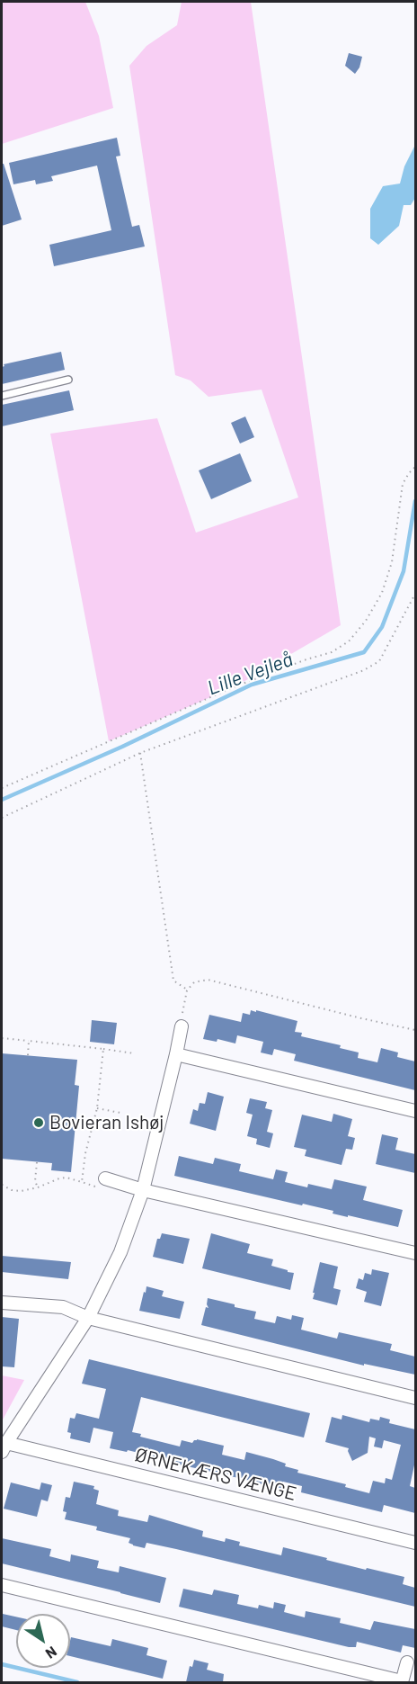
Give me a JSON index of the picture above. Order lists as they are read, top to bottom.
{
  "streets": {
    "street": ["ØRNEKÆRS VÆNGE"]
  },
  "water": ["Lille Vejleå"],
  "places": ["Bovieran Ishøj"],
  "north": "bottom right"
}
